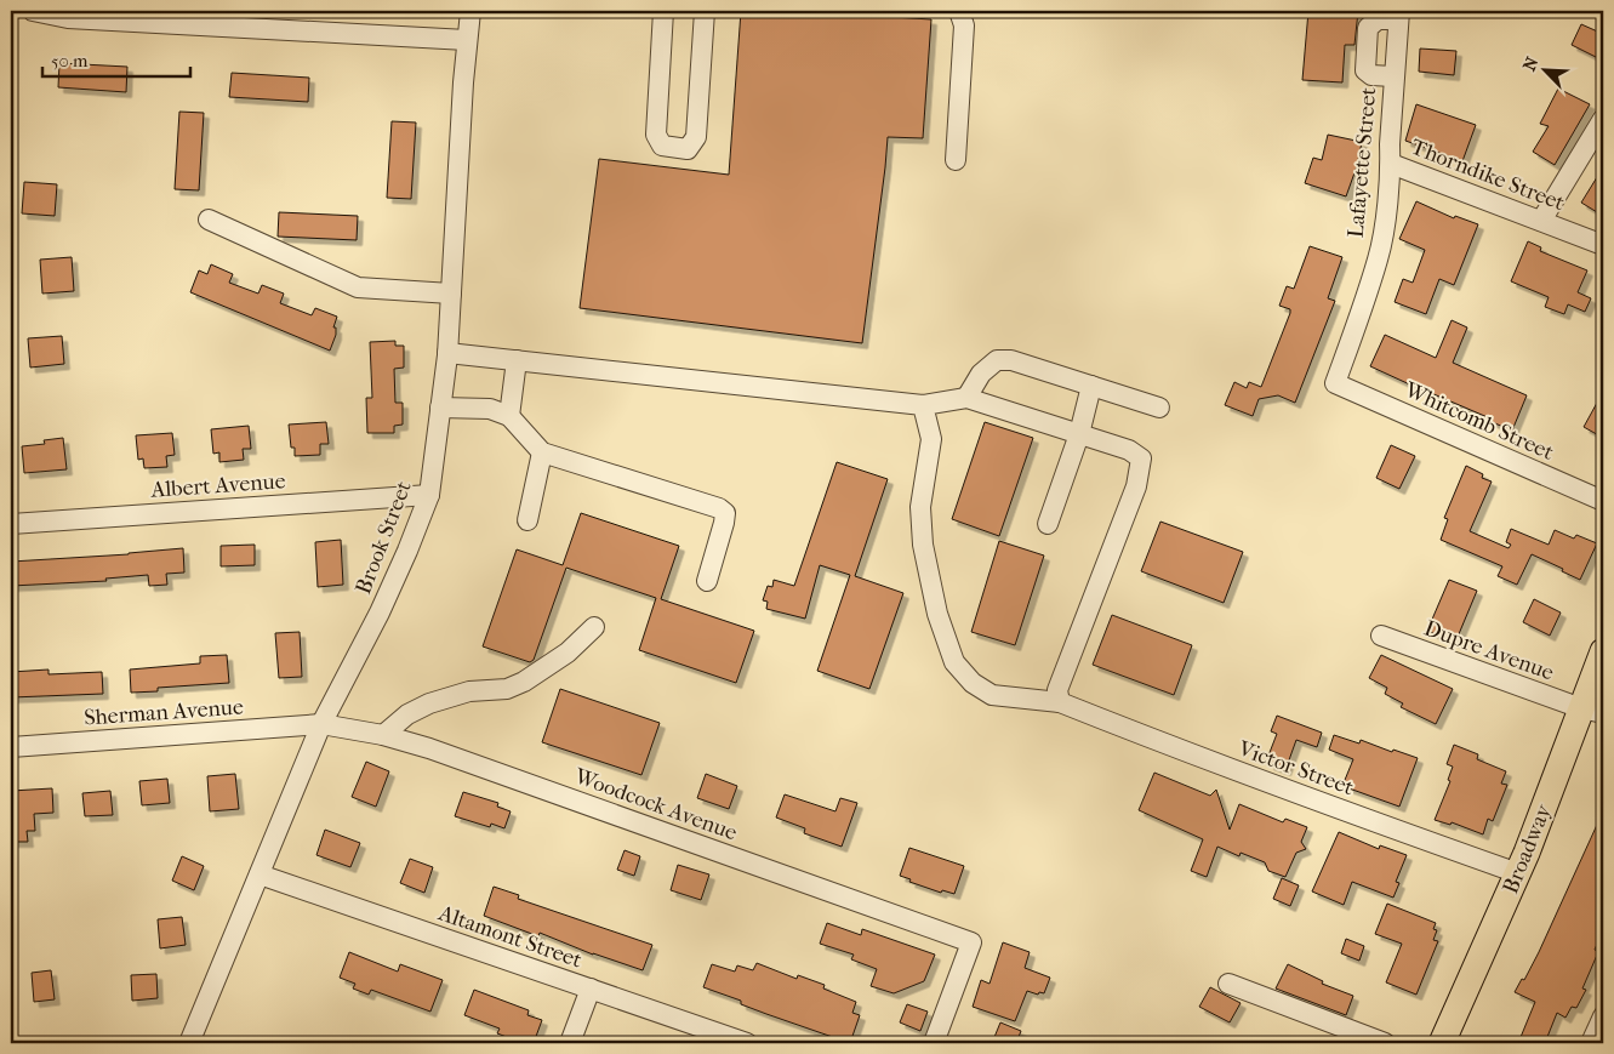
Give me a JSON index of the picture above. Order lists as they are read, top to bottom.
{
  "streets": {
    "main road": ["Broadway"],
    "street": [
      "Lafayette Street",
      "Thorndike Street",
      "Whitcomb Street",
      "Albert Avenue",
      "Brook Street",
      "Dupre Avenue",
      "Sherman Avenue",
      "Victor Street",
      "Woodcock Avenue",
      "Altamont Street"
    ]
  },
  "crossings": [
    ["Lafayette Street", "Thorndike Street"],
    ["Lafayette Street", "Whitcomb Street"],
    ["Albert Avenue", "Brook Street"],
    ["Brook Street", "Sherman Avenue"],
    ["Brook Street", "Woodcock Avenue"],
    ["Brook Street", "Altamont Street"],
    ["Dupre Avenue", "Broadway"],
    ["Sherman Avenue", "Woodcock Avenue"],
    ["Victor Street", "Broadway"]
  ],
  "scale_bar": "50 m",
  "north": "top left"
}
